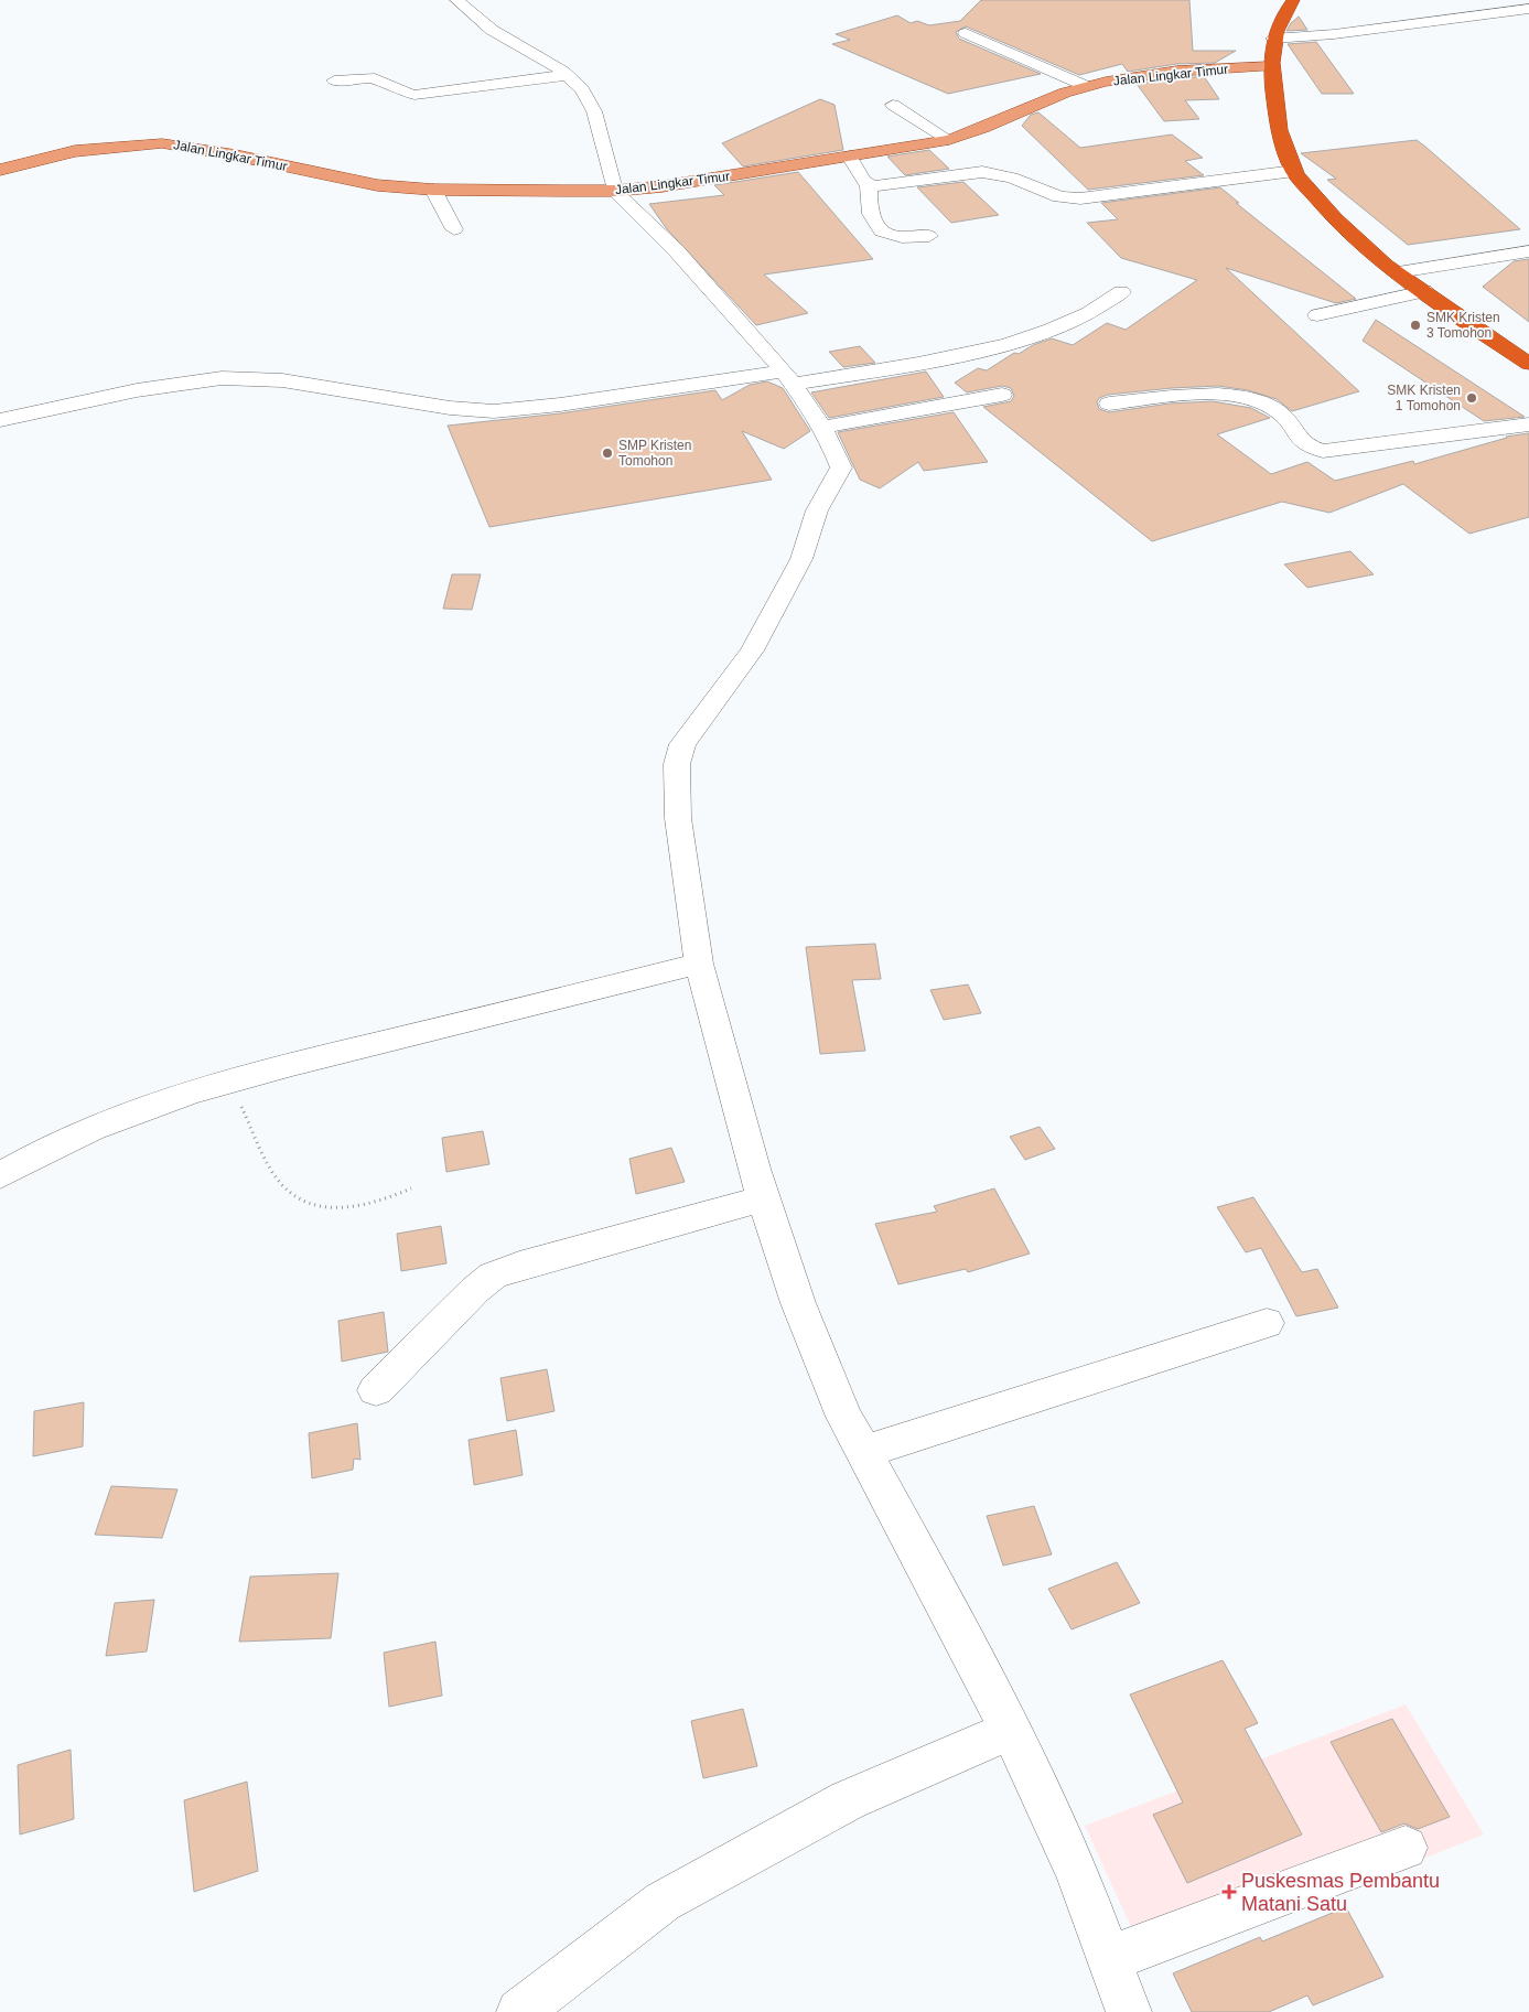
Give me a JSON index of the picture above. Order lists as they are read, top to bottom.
{
  "streets": {
    "main road": ["Jalan Lingkar Timur"]
  },
  "places": {
    "other": ["SMK Kristen 3 Tomohon", "SMK Kristen 1 Tomohon", "SMP Kristen Tomohon"],
    "health": ["Puskesmas Pembantu Matani Satu"]
  }
}
